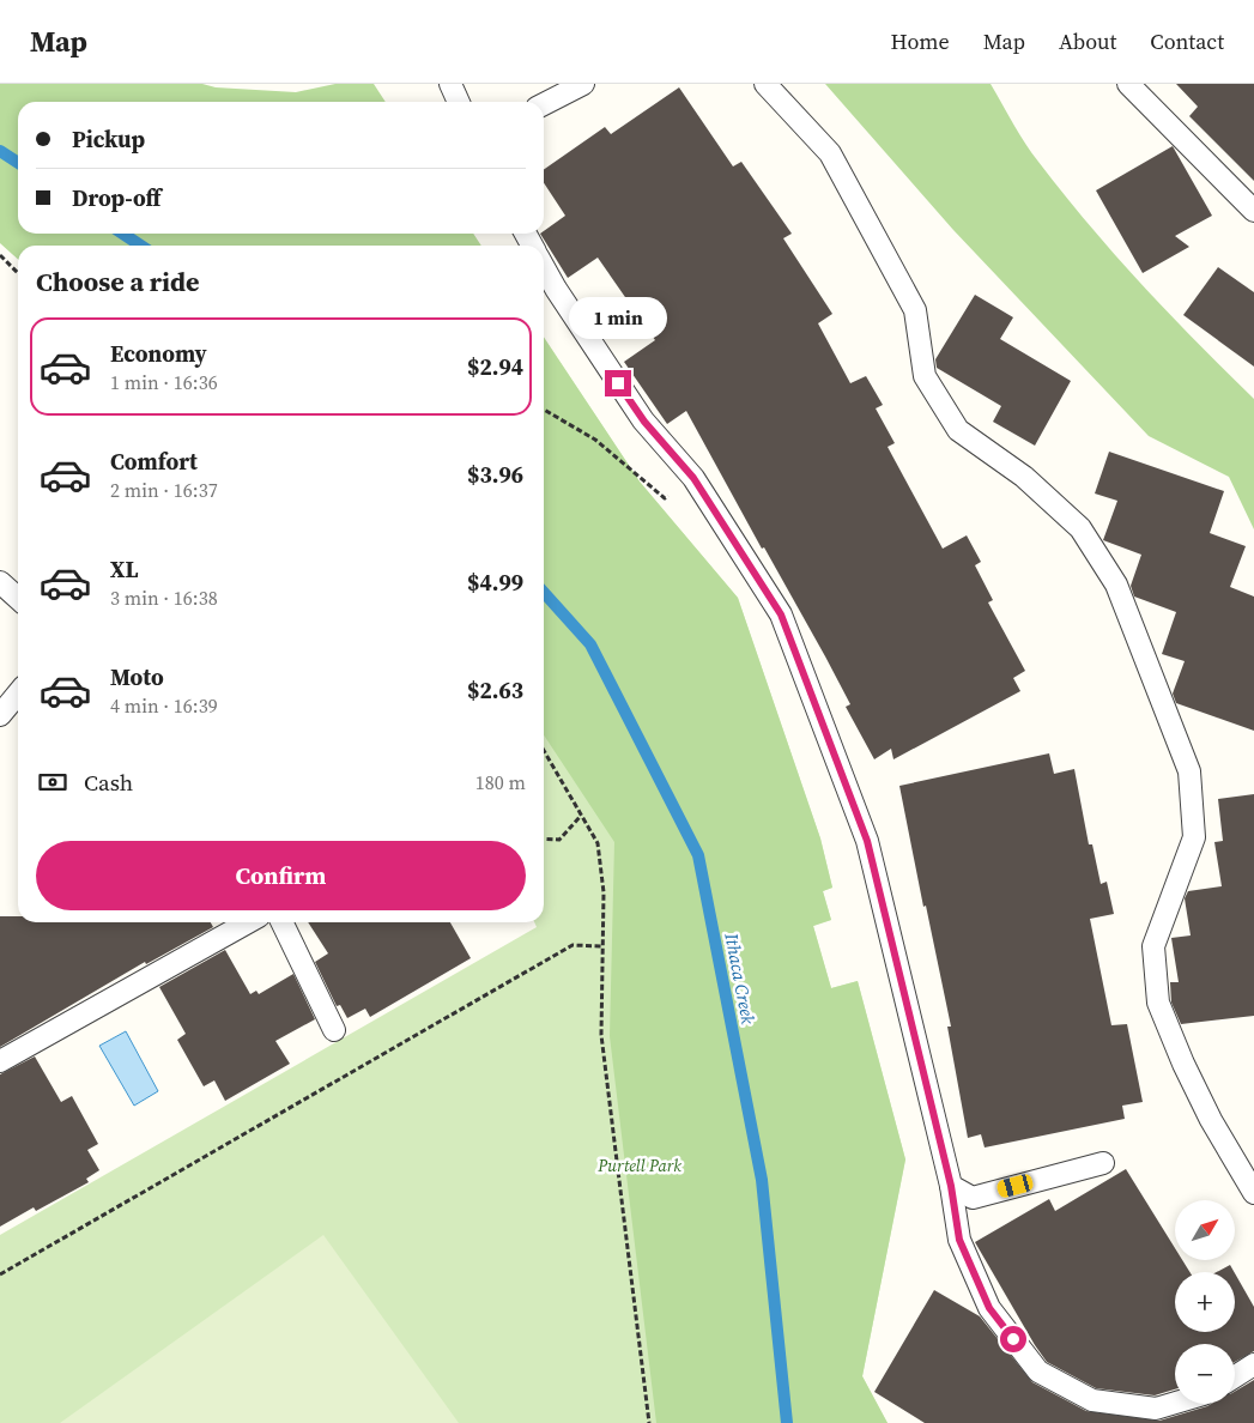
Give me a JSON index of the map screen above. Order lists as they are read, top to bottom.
{
  "water": ["Ithaca Creek"],
  "parks": ["Purtell Park"],
  "north": "top right",
  "page": {
    "header": "Map",
    "nav": [
      "Home",
      "Map",
      "About",
      "Contact"
    ],
    "banner": ["Pickup", "Drop-off"],
    "heading": "Choose a ride",
    "bubble": "1 min",
    "list": [
      {
        "name": "Economy",
        "note": "1 min · 16:36",
        "value": "$2.94"
      },
      {
        "name": "Comfort",
        "note": "2 min · 16:37",
        "value": "$3.96"
      },
      {
        "name": "XL",
        "note": "3 min · 16:38",
        "value": "$4.99"
      },
      {
        "name": "Moto",
        "note": "4 min · 16:39",
        "value": "$2.63"
      }
    ],
    "pay": ["Cash", "180 m"],
    "buttons": "Confirm",
    "map_buttons": ["+", "−"]
  }
}
